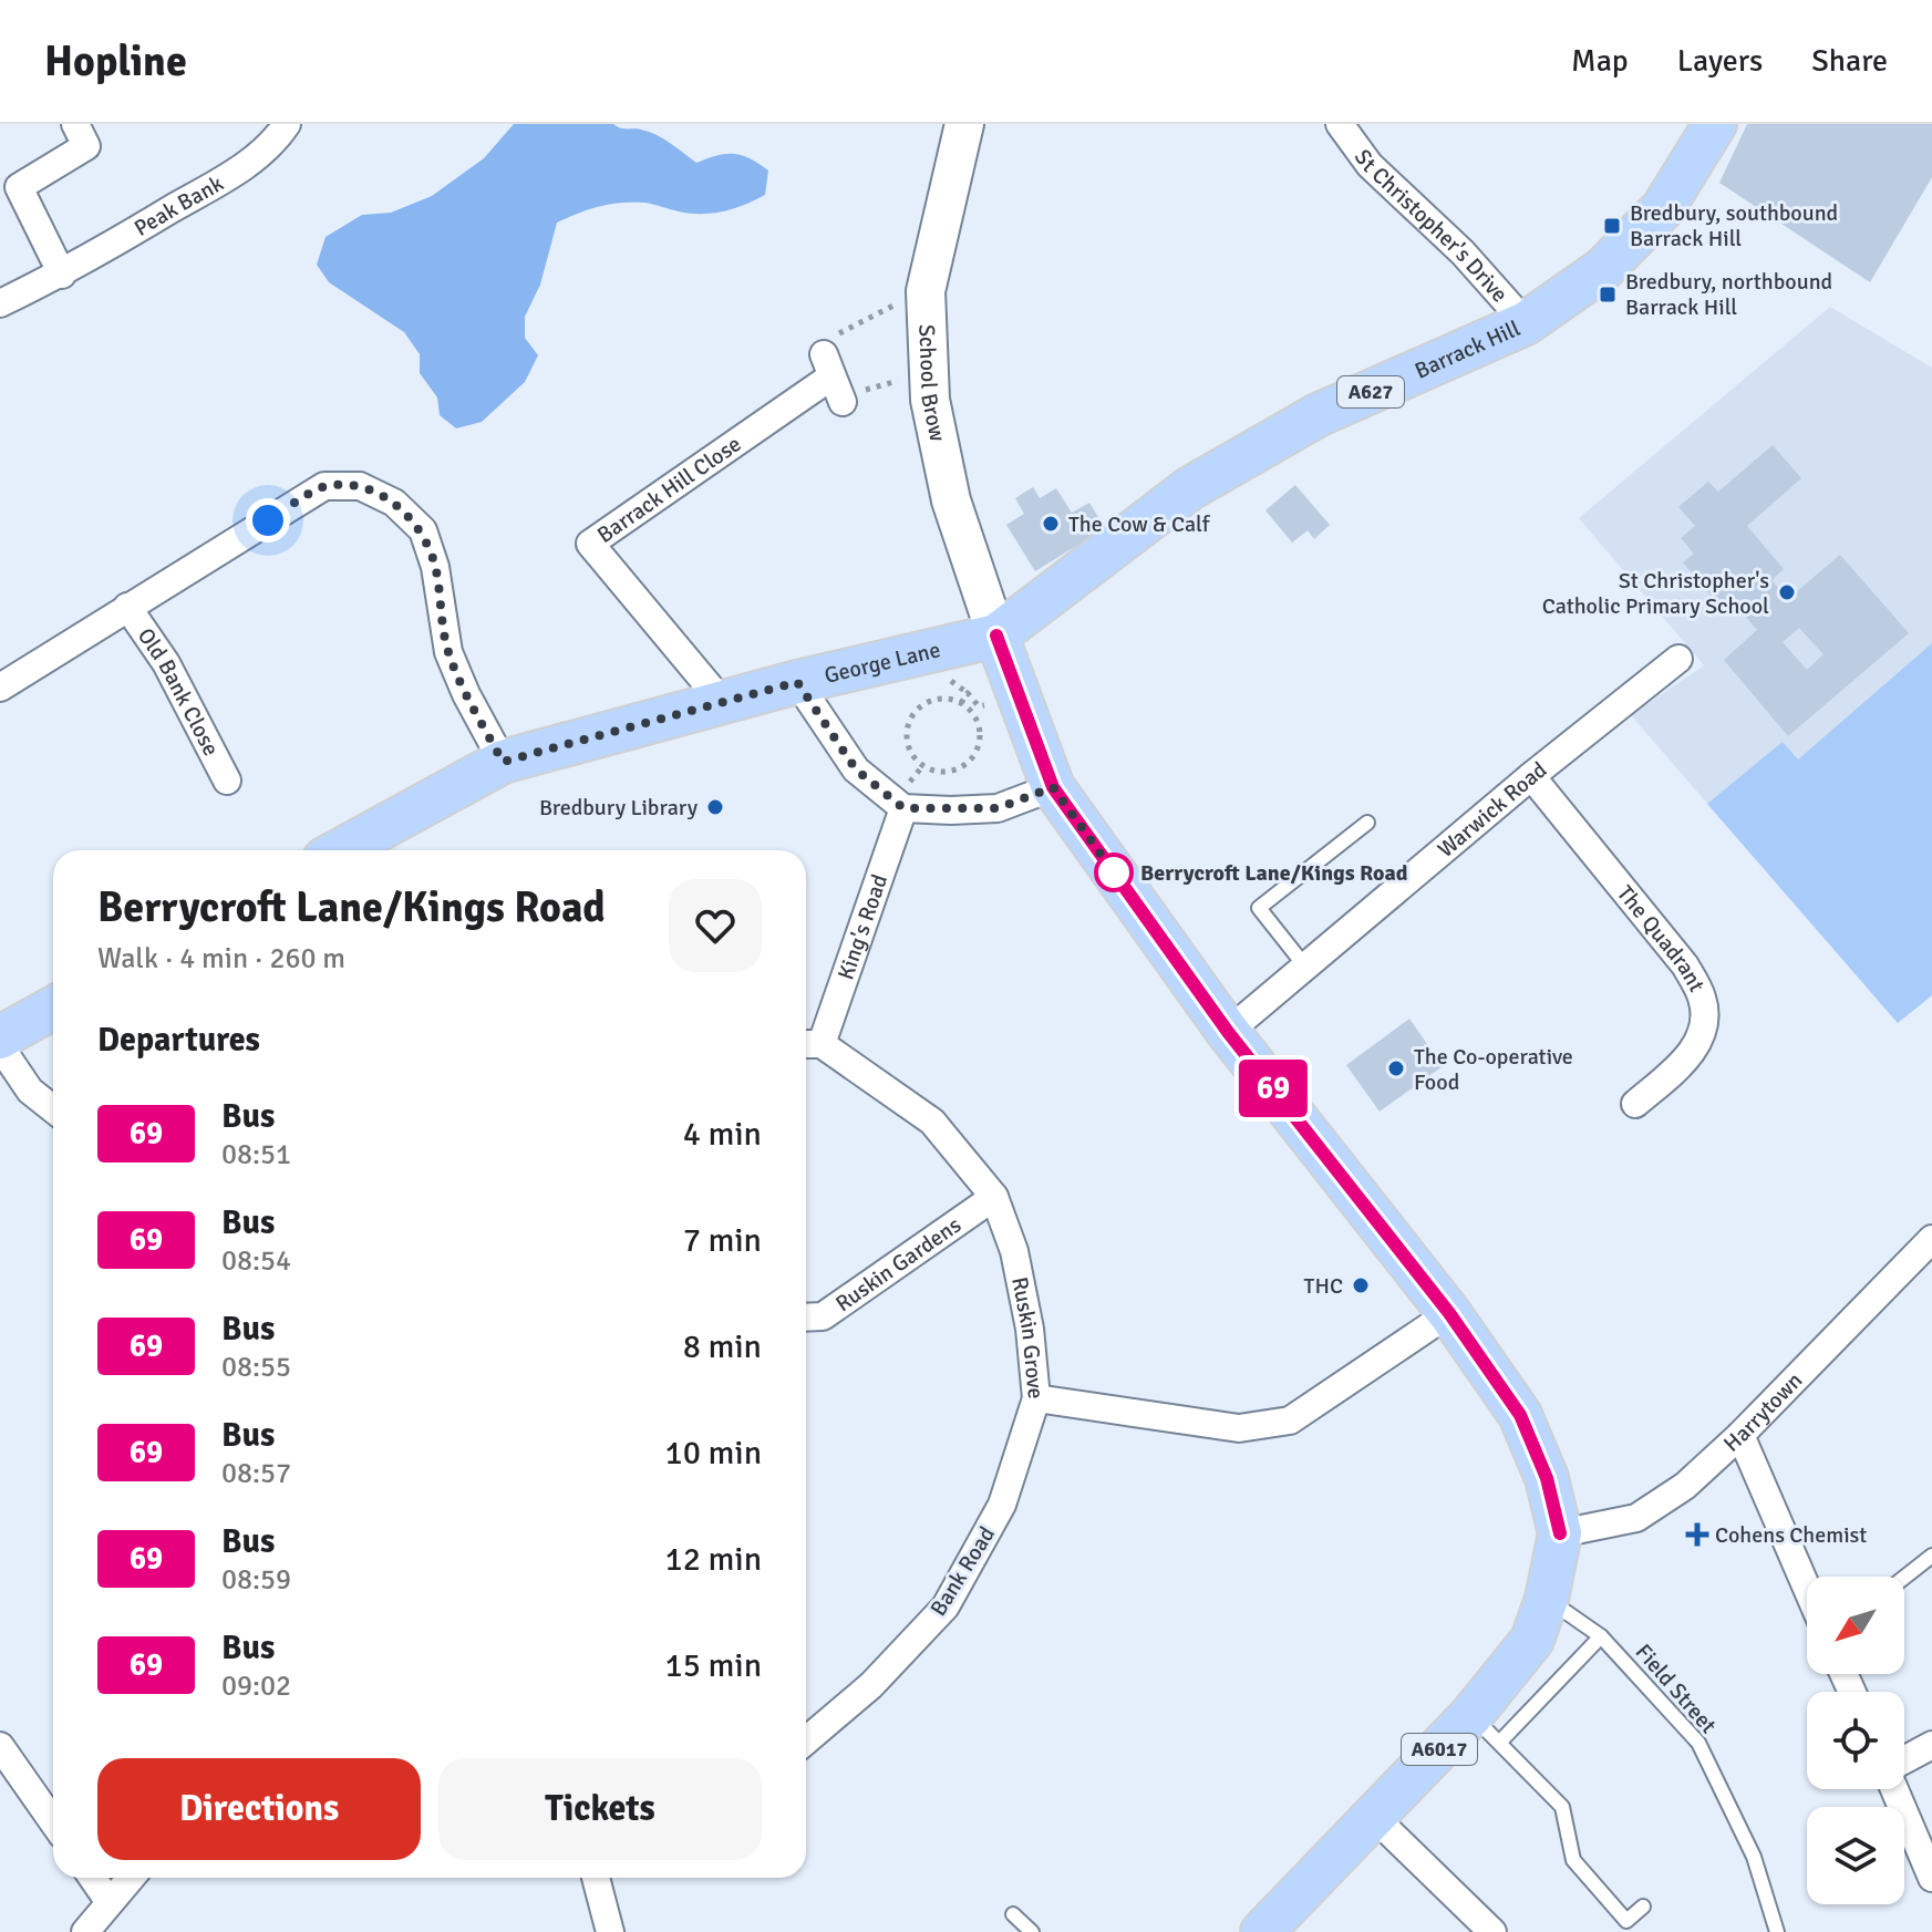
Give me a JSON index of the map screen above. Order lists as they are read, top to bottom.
{
  "streets": {
    "main road": [
      "Barrack Hill",
      "School Brow",
      "A627",
      "George Lane",
      "A6017"
    ],
    "street": [
      "Peak Bank",
      "St Christopher's Drive",
      "Barrack Hill Close",
      "Old Bank Close",
      "Warwick Road",
      "King's Road",
      "The Quadrant",
      "Ruskin Gardens",
      "Ruskin Grove",
      "Harrytown",
      "Bank Road"
    ],
    "lane": ["Field Street"]
  },
  "crossings": [
    ["St Christopher's Drive", "Barrack Hill"],
    ["Barrack Hill", "School Brow"],
    ["Barrack Hill", "George Lane"],
    ["Barrack Hill", "A6017"],
    ["School Brow", "George Lane"],
    ["School Brow", "A6017"],
    ["Barrack Hill Close", "George Lane"],
    ["George Lane", "Old Bank Close"],
    ["George Lane", "A6017"],
    ["Warwick Road", "The Quadrant"],
    ["Warwick Road", "A6017"],
    ["King's Road", "Ruskin Grove"],
    ["Ruskin Gardens", "Ruskin Grove"],
    ["Ruskin Grove", "Bank Road"],
    ["Ruskin Grove", "A6017"],
    ["Harrytown", "A6017"],
    ["Field Street", "A6017"]
  ],
  "places": {
    "transit": ["Bredbury, southbound Barrack Hill", "Bredbury, northbound Barrack Hill"],
    "other": [
      "The Cow & Calf",
      "St Christopher's Catholic Primary School",
      "Bredbury Library",
      "Berrycroft Lane/Kings Road",
      "The Co-operative Food",
      "THC"
    ],
    "health": ["Cohens Chemist"]
  },
  "lines": ["bus line 69"],
  "north": "bottom left",
  "page": {
    "header": "Hopline",
    "nav": ["Map", "Layers", "Share"],
    "on_map": "69",
    "heading": [
      ["Berrycroft Lane/Kings Road", "Walk · 4 min · 260 m"],
      "Departures"
    ],
    "list": [
      {
        "mark": "69",
        "name": "Bus",
        "note": "08:51",
        "value": "4 min"
      },
      {
        "mark": "69",
        "name": "Bus",
        "note": "08:54",
        "value": "7 min"
      },
      {
        "mark": "69",
        "name": "Bus",
        "note": "08:55",
        "value": "8 min"
      },
      {
        "mark": "69",
        "name": "Bus",
        "note": "08:57",
        "value": "10 min"
      },
      {
        "mark": "69",
        "name": "Bus",
        "note": "08:59",
        "value": "12 min"
      },
      {
        "mark": "69",
        "name": "Bus",
        "note": "09:02",
        "value": "15 min"
      }
    ],
    "buttons": ["Directions", "Tickets"]
  }
}
